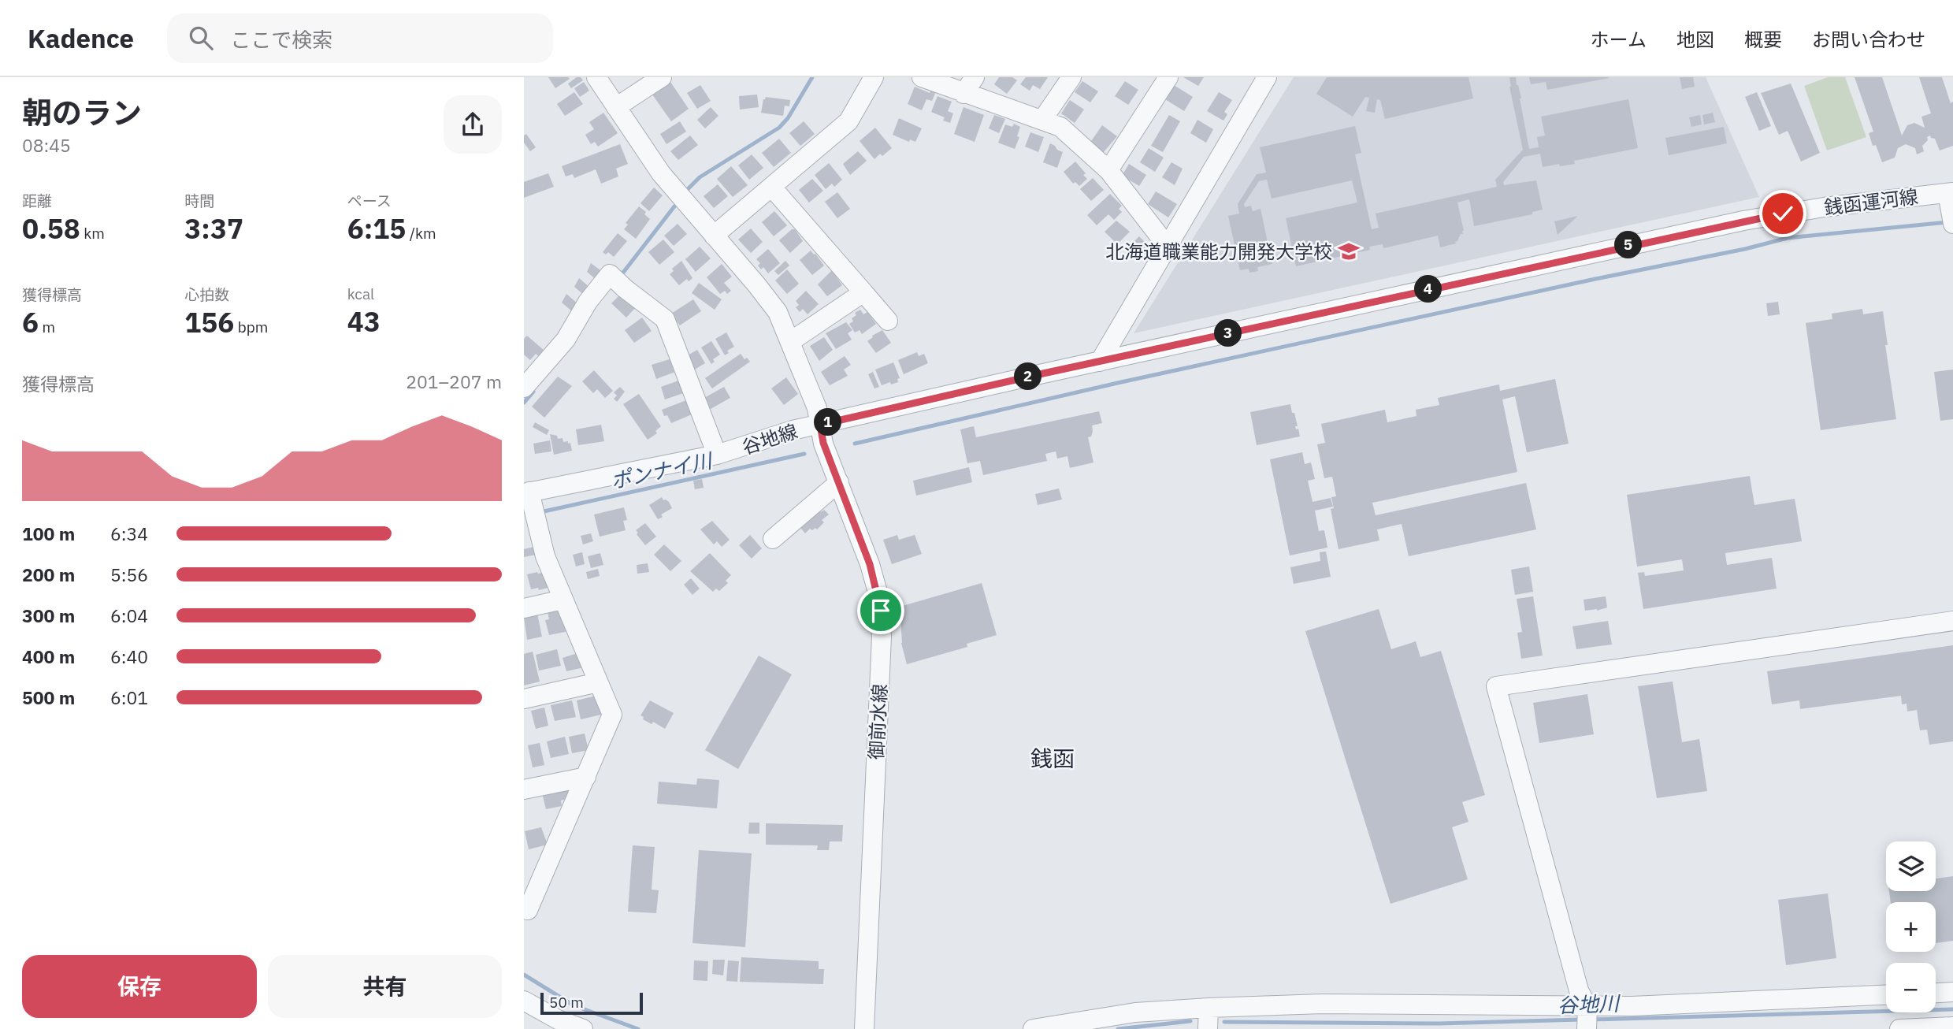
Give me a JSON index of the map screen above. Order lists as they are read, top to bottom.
{
  "streets": {
    "street": ["銭函運河線", "谷地線", "御前水線"]
  },
  "crossings": [
    ["銭函運河線", "谷地線"],
    ["銭函運河線", "御前水線"],
    ["谷地線", "御前水線"]
  ],
  "districts": ["銭函"],
  "water": ["ポンナイ川", "谷地川"],
  "places": {
    "school or university": ["北海道職業能力開発大学校"]
  },
  "scale_bar": "50 m",
  "page": {
    "header": "Kadence",
    "search": "ここで検索",
    "nav": [
      "ホーム",
      "地図",
      "概要",
      "お問い合わせ"
    ],
    "heading": ["朝のラン", "08:45"],
    "stats": [
      ["距離", "0.58 km"],
      ["時間", "3:37"],
      ["ペース", "6:15 /km"],
      ["獲得標高", "6 m"],
      ["心拍数", "156 bpm"],
      ["kcal", "43"]
    ],
    "pins": [
      "5",
      "4",
      "3",
      "2",
      "1"
    ],
    "chart": ["獲得標高", "201–207 m"],
    "list": [
      {
        "name": "100 m",
        "note": "6:34"
      },
      {
        "name": "200 m",
        "note": "5:56"
      },
      {
        "name": "300 m",
        "note": "6:04"
      },
      {
        "name": "400 m",
        "note": "6:40"
      },
      {
        "name": "500 m",
        "note": "6:01"
      }
    ],
    "map_buttons": ["+", "−"],
    "buttons": ["保存", "共有"],
    "scale": "50 m"
  }
}
